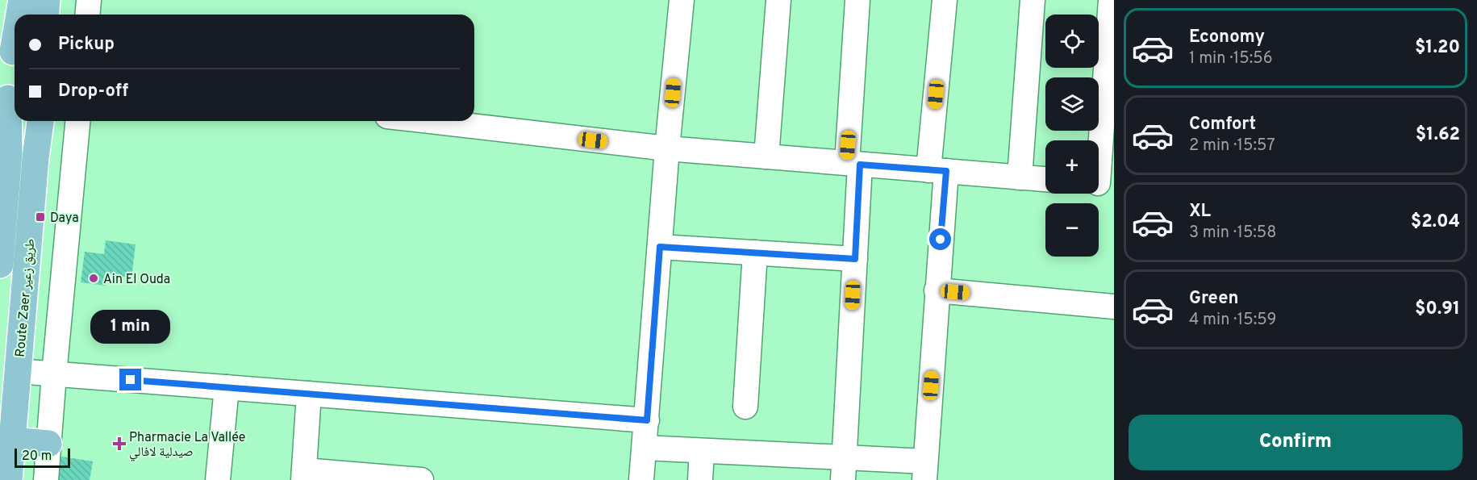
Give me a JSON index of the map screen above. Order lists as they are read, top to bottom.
{
  "streets": {
    "main road": ["Route Zaer طريق زعير"]
  },
  "places": {
    "transit": ["Daya"],
    "other": ["Ain El Ouda"],
    "health": ["Pharmacie La Vallée صيدلية لافالي"]
  },
  "scale_bar": "20 m",
  "page": {
    "list": [
      {
        "name": "Economy",
        "note": "1 min · 15:56",
        "value": "$1.20"
      },
      {
        "name": "Comfort",
        "note": "2 min · 15:57",
        "value": "$1.62"
      },
      {
        "name": "XL",
        "note": "3 min · 15:58",
        "value": "$2.04"
      },
      {
        "name": "Green",
        "note": "4 min · 15:59",
        "value": "$0.91"
      }
    ],
    "map_buttons": ["+", "−"],
    "banner": ["Pickup", "Drop-off"],
    "bubble": "1 min",
    "buttons": "Confirm",
    "scale": "20 m"
  }
}
